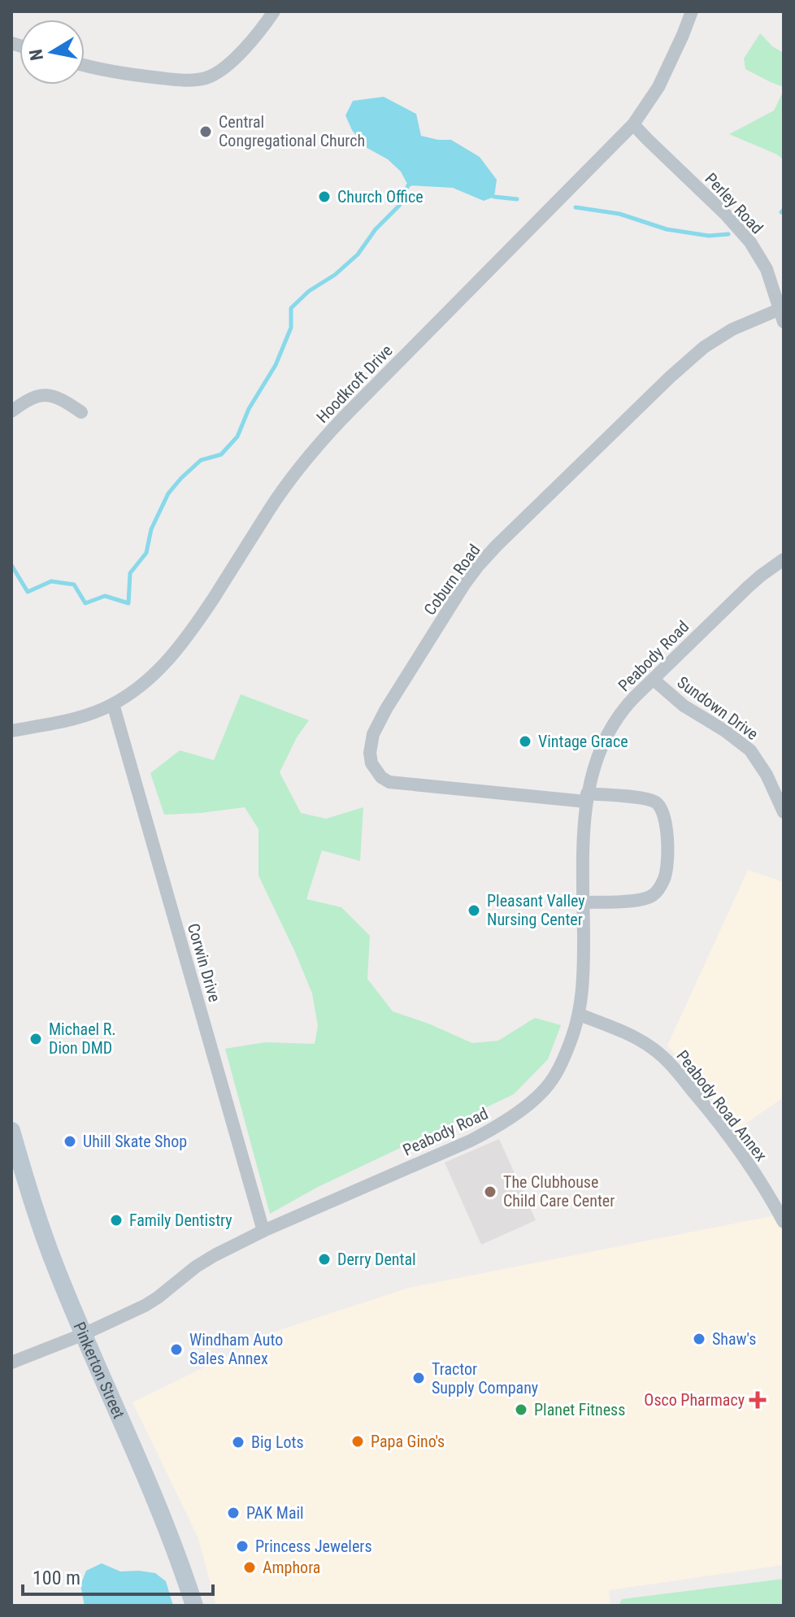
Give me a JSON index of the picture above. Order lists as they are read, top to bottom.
{
  "streets": {
    "street": [
      "Perley Road",
      "Hoodkroft Drive",
      "Coburn Road",
      "Peabody Road",
      "Sundown Drive",
      "Corwin Drive",
      "Peabody Road Annex",
      "Pinkerton Street"
    ]
  },
  "crossings": [
    ["Perley Road", "Hoodkroft Drive"],
    ["Perley Road", "Coburn Road"],
    ["Hoodkroft Drive", "Corwin Drive"],
    ["Coburn Road", "Peabody Road"],
    ["Peabody Road", "Sundown Drive"],
    ["Peabody Road", "Corwin Drive"],
    ["Peabody Road", "Peabody Road Annex"],
    ["Peabody Road", "Pinkerton Street"]
  ],
  "places": {
    "other": [
      "Central Congregational Church",
      "Church Office",
      "Vintage Grace",
      "Pleasant Valley Nursing Center",
      "Michael R. Dion DMD",
      "Uhill Skate Shop",
      "The Clubhouse Child Care Center",
      "Family Dentistry",
      "Derry Dental",
      "Shaw's",
      "Windham Auto Sales Annex",
      "Tractor Supply Company",
      "Planet Fitness",
      "Papa Gino's",
      "Big Lots",
      "PAK Mail",
      "Princess Jewelers",
      "Amphora"
    ],
    "health": ["Osco Pharmacy"]
  },
  "scale_bar": "100 m",
  "north": "left"
}
